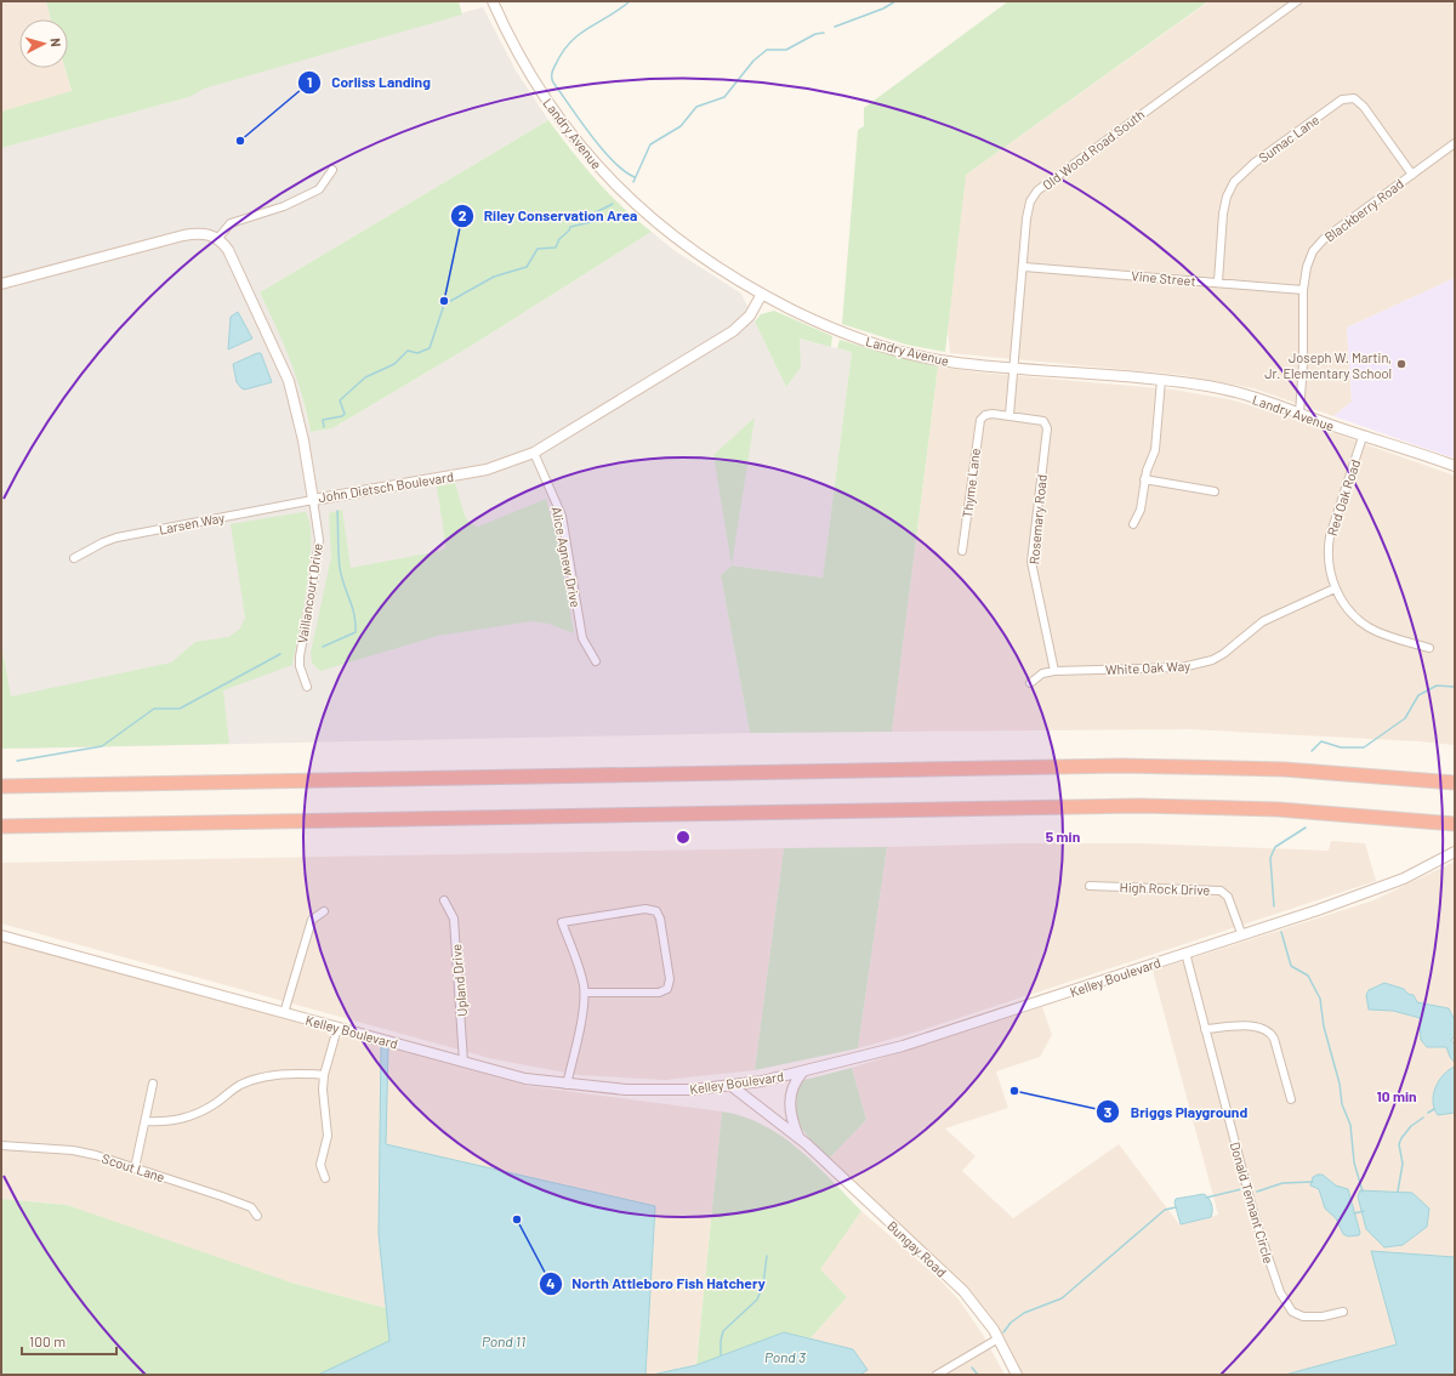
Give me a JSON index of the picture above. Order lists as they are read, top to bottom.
{
  "streets": {
    "street": [
      "Landry Avenue",
      "Sumac Lane",
      "Old Wood Road South",
      "Blackberry Road",
      "Vine Street",
      "Thyme Lane",
      "John Dietsch Boulevard",
      "Red Oak Road",
      "Rosemary Road",
      "Larsen Way",
      "Alice Agnew Drive",
      "Vaillancourt Drive",
      "White Oak Way",
      "High Rock Drive",
      "Kelley Boulevard",
      "Upland Drive",
      "Scout Lane",
      "Donald Tennant Circle",
      "Bungay Road"
    ]
  },
  "crossings": [
    ["Landry Avenue", "Old Wood Road South"],
    ["Landry Avenue", "Blackberry Road"],
    ["Landry Avenue", "John Dietsch Boulevard"],
    ["Landry Avenue", "Red Oak Road"],
    ["Sumac Lane", "Blackberry Road"],
    ["Sumac Lane", "Vine Street"],
    ["Old Wood Road South", "Vine Street"],
    ["Old Wood Road South", "Thyme Lane"],
    ["Old Wood Road South", "Rosemary Road"],
    ["Blackberry Road", "Vine Street"],
    ["Thyme Lane", "Rosemary Road"],
    ["John Dietsch Boulevard", "Larsen Way"],
    ["John Dietsch Boulevard", "Alice Agnew Drive"],
    ["John Dietsch Boulevard", "Vaillancourt Drive"],
    ["Red Oak Road", "White Oak Way"],
    ["Rosemary Road", "White Oak Way"],
    ["Larsen Way", "Vaillancourt Drive"],
    ["High Rock Drive", "Kelley Boulevard"],
    ["Kelley Boulevard", "Upland Drive"],
    ["Kelley Boulevard", "Donald Tennant Circle"],
    ["Kelley Boulevard", "Bungay Road"]
  ],
  "water": ["Pond 11", "Pond 3"],
  "places": [
    "Corliss Landing",
    "Riley Conservation Area",
    "Joseph W. Martin, Jr. Elementary School",
    "Briggs Playground",
    "North Attleboro Fish Hatchery"
  ],
  "scale_bar": "100 m",
  "north": "right",
  "rings": ["5 min", "10 min"]
}
